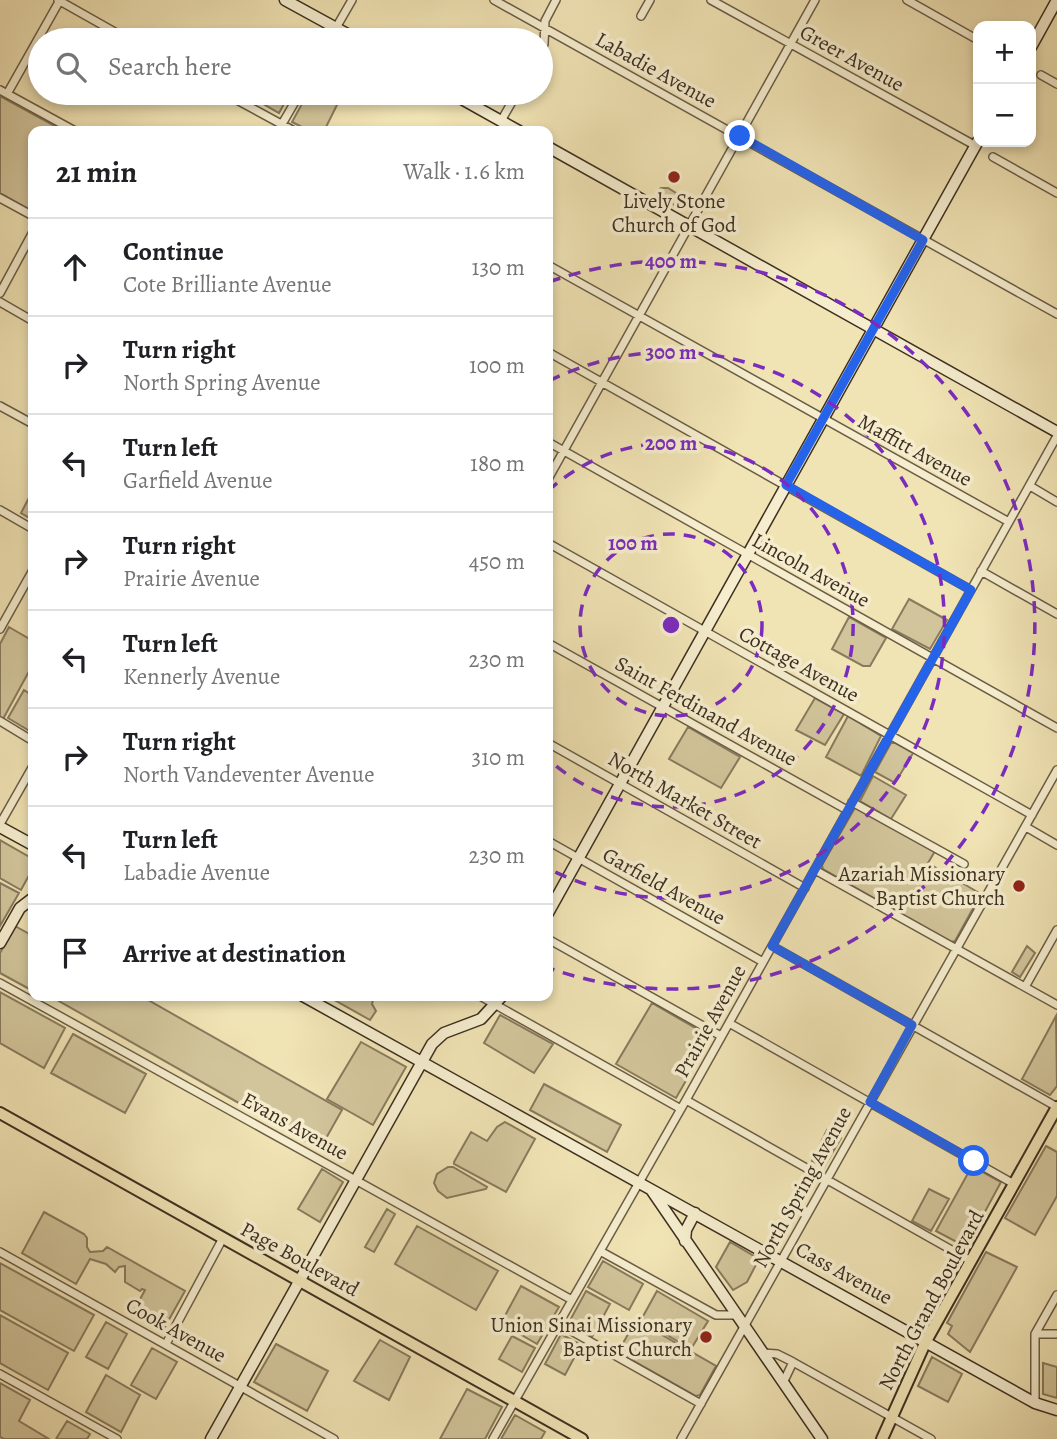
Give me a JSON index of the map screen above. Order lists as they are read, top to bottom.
{
  "streets": {
    "main road": ["Page Boulevard", "Cass Avenue", "North Grand Boulevard"],
    "street": [
      "Greer Avenue",
      "Labadie Avenue",
      "Maffitt Avenue",
      "Lincoln Avenue",
      "Cottage Avenue",
      "Saint Ferdinand Avenue",
      "North Market Street",
      "Garfield Avenue",
      "Prairie Avenue",
      "Evans Avenue",
      "North Spring Avenue",
      "Cook Avenue"
    ]
  },
  "crossings": [
    ["Maffitt Avenue", "Prairie Avenue"],
    ["Lincoln Avenue", "Prairie Avenue"],
    ["Cottage Avenue", "Prairie Avenue"],
    ["Cottage Avenue", "North Spring Avenue"],
    ["Saint Ferdinand Avenue", "Prairie Avenue"],
    ["North Market Street", "Prairie Avenue"],
    ["Garfield Avenue", "Prairie Avenue"],
    ["Prairie Avenue", "Evans Avenue"],
    ["Prairie Avenue", "Page Boulevard"],
    ["Prairie Avenue", "Cass Avenue"],
    ["North Spring Avenue", "Cass Avenue"],
    ["Cass Avenue", "North Grand Boulevard"]
  ],
  "places": ["Lively Stone Church of God", "Azariah Missionary Baptist Church", "Union Sinai Missionary Baptist Church"],
  "page": {
    "map_buttons": ["+", "−"],
    "search": "Search here",
    "heading": ["21 min", "Walk · 1.6 km"],
    "list": [
      ["Continue", "Cote Brilliante Avenue", "130 m"],
      ["Turn right", "North Spring Avenue", "100 m"],
      ["Turn left", "Garfield Avenue", "180 m"],
      ["Turn right", "Prairie Avenue", "450 m"],
      ["Turn left", "Kennerly Avenue", "230 m"],
      ["Turn right", "North Vandeventer Avenue", "310 m"],
      ["Turn left", "Labadie Avenue", "230 m"],
      "Arrive at destination"
    ]
  },
  "rings": [
    "400 m",
    "300 m",
    "200 m",
    "100 m"
  ]
}
